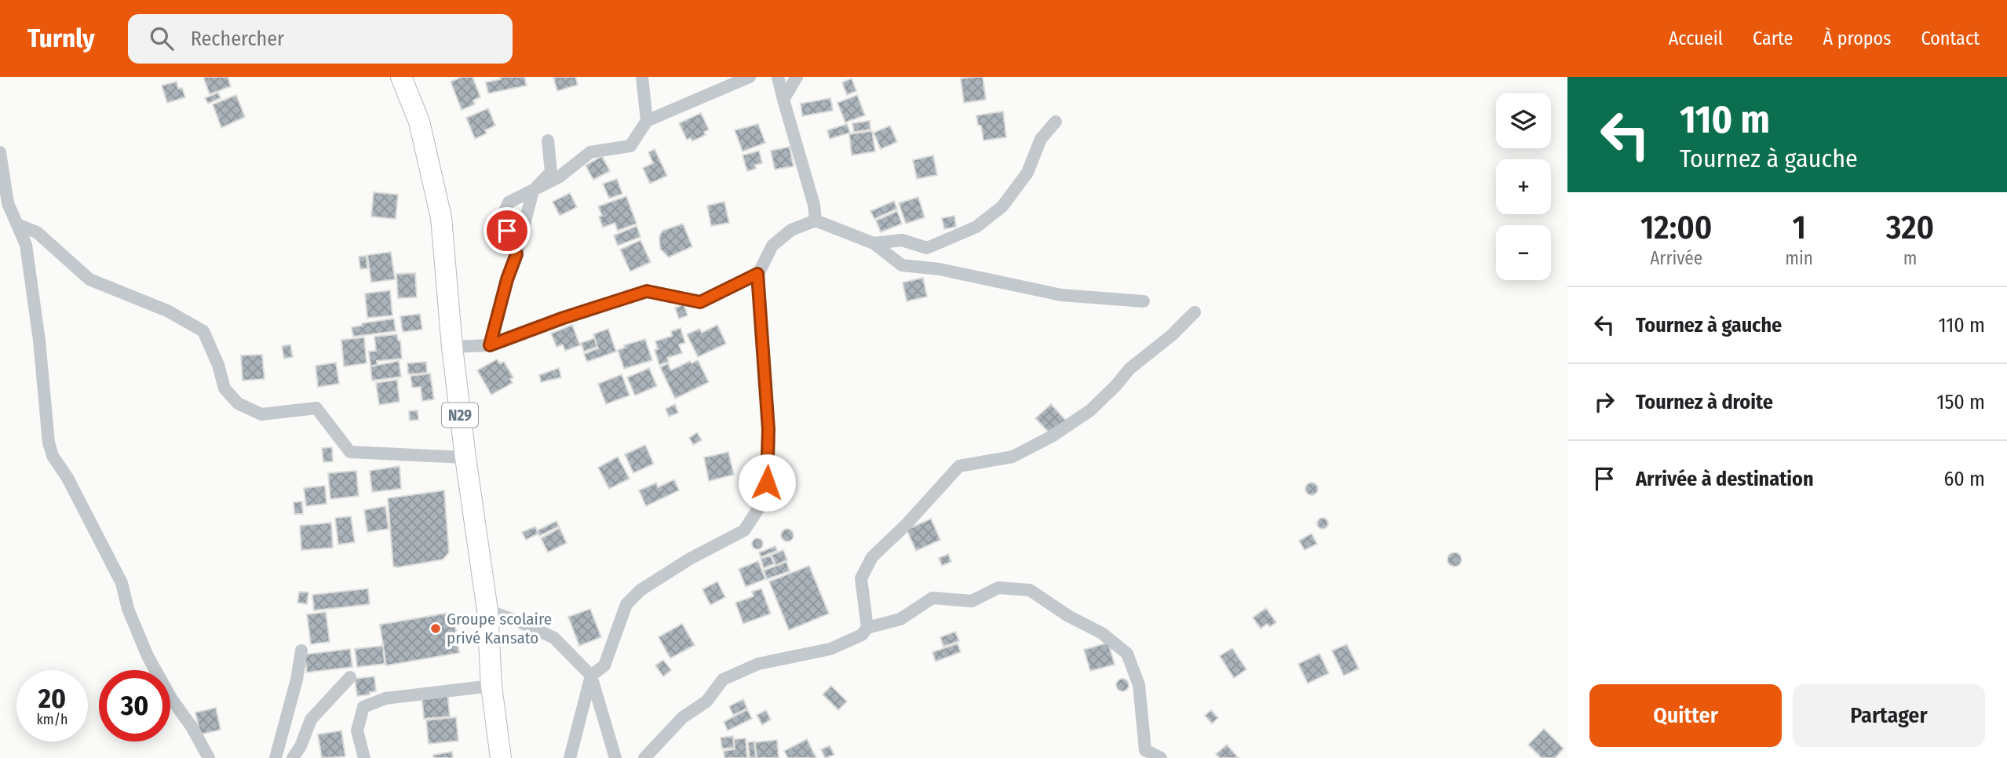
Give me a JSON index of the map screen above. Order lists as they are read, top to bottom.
{
  "streets": {
    "main road": ["N29"]
  },
  "places": ["Groupe scolaire privé Kansato"],
  "page": {
    "header": "Turnly",
    "search": "Rechercher",
    "nav": [
      "Accueil",
      "Carte",
      "À propos",
      "Contact"
    ],
    "turn": ["110 m", "Tournez à gauche"],
    "map_buttons": ["+", "−"],
    "eta": [
      "12:00",
      "Arrivée",
      "1",
      "min",
      "320",
      "m"
    ],
    "list": [
      {
        "name": "Tournez à gauche",
        "value": "110 m"
      },
      {
        "name": "Tournez à droite",
        "value": "150 m"
      },
      {
        "name": "Arrivée à destination",
        "value": "60 m"
      }
    ],
    "speed": "20 km/h",
    "limit": "30",
    "buttons": ["Quitter", "Partager"]
  }
}
